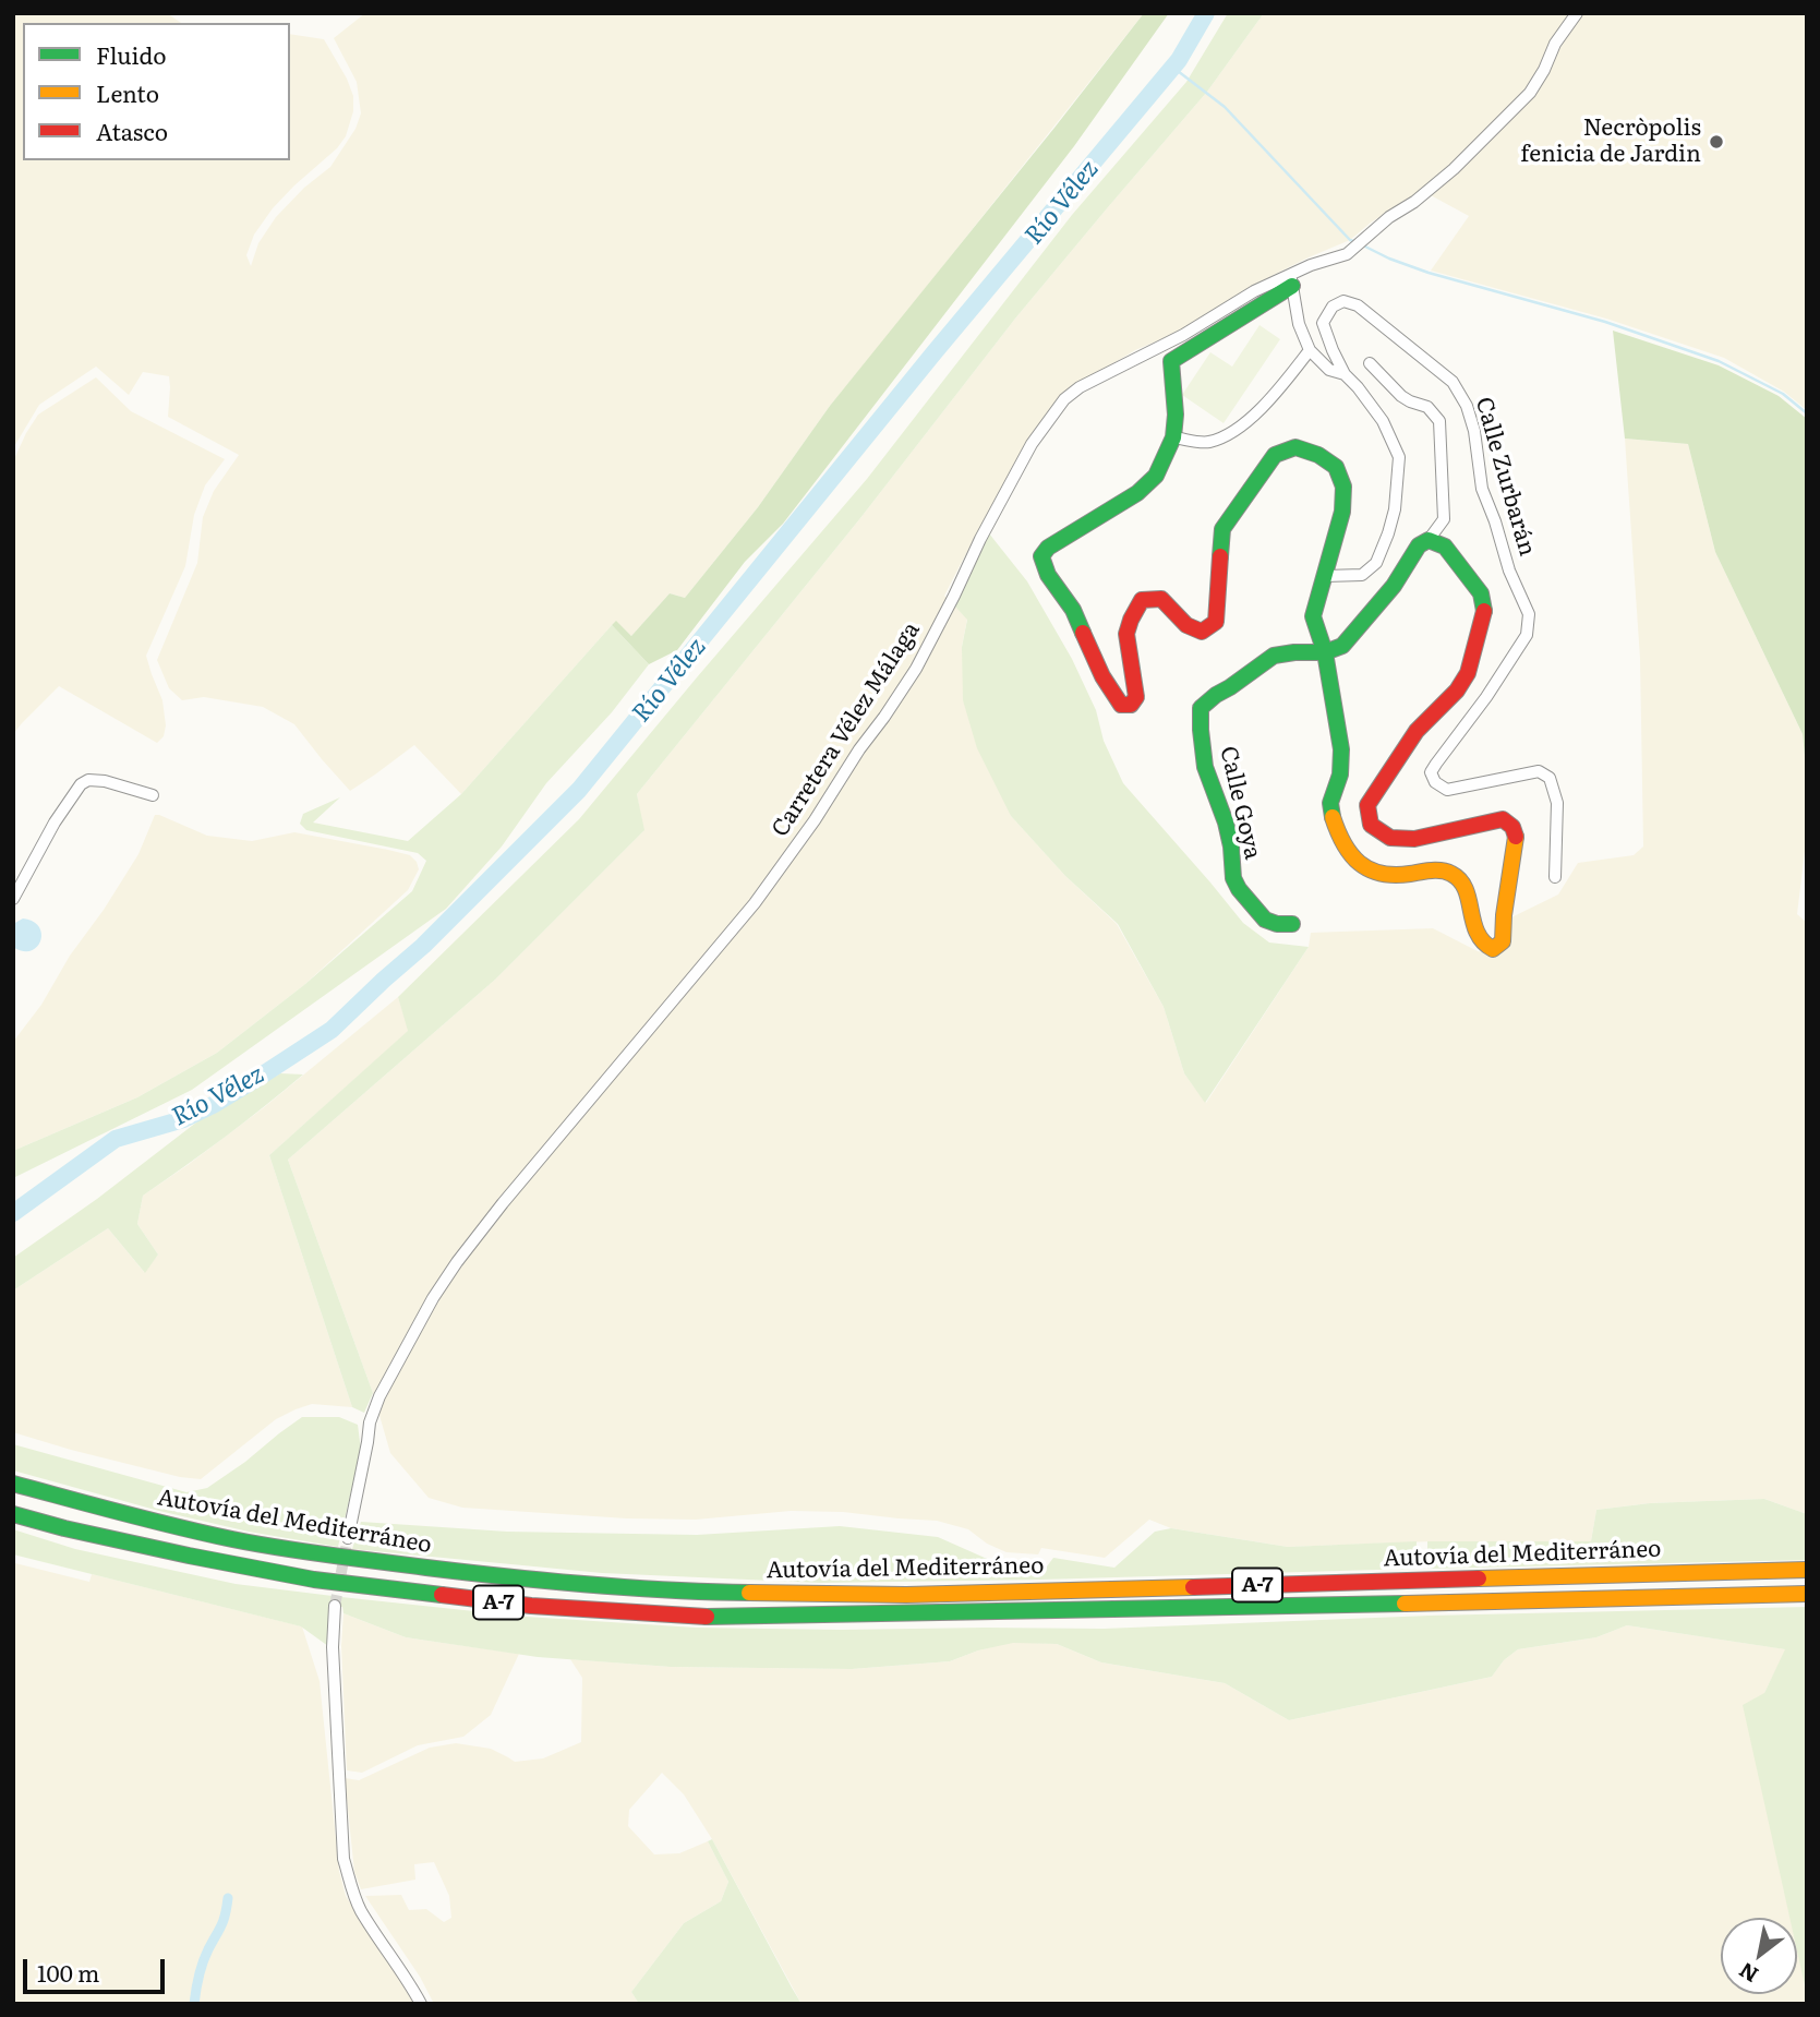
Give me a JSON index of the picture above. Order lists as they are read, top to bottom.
{
  "streets": {
    "main road": ["Calle Goya", "Autovía del Mediterráneo", "A-7"],
    "street": ["Calle Zurbarán", "Carretera Vélez Málaga"]
  },
  "water": ["Río Vélez"],
  "places": ["Necròpolis fenicia de Jardin"],
  "legend": ["Fluido", "Lento", "Atasco"],
  "scale_bar": "100 m",
  "north": "bottom left"
}
